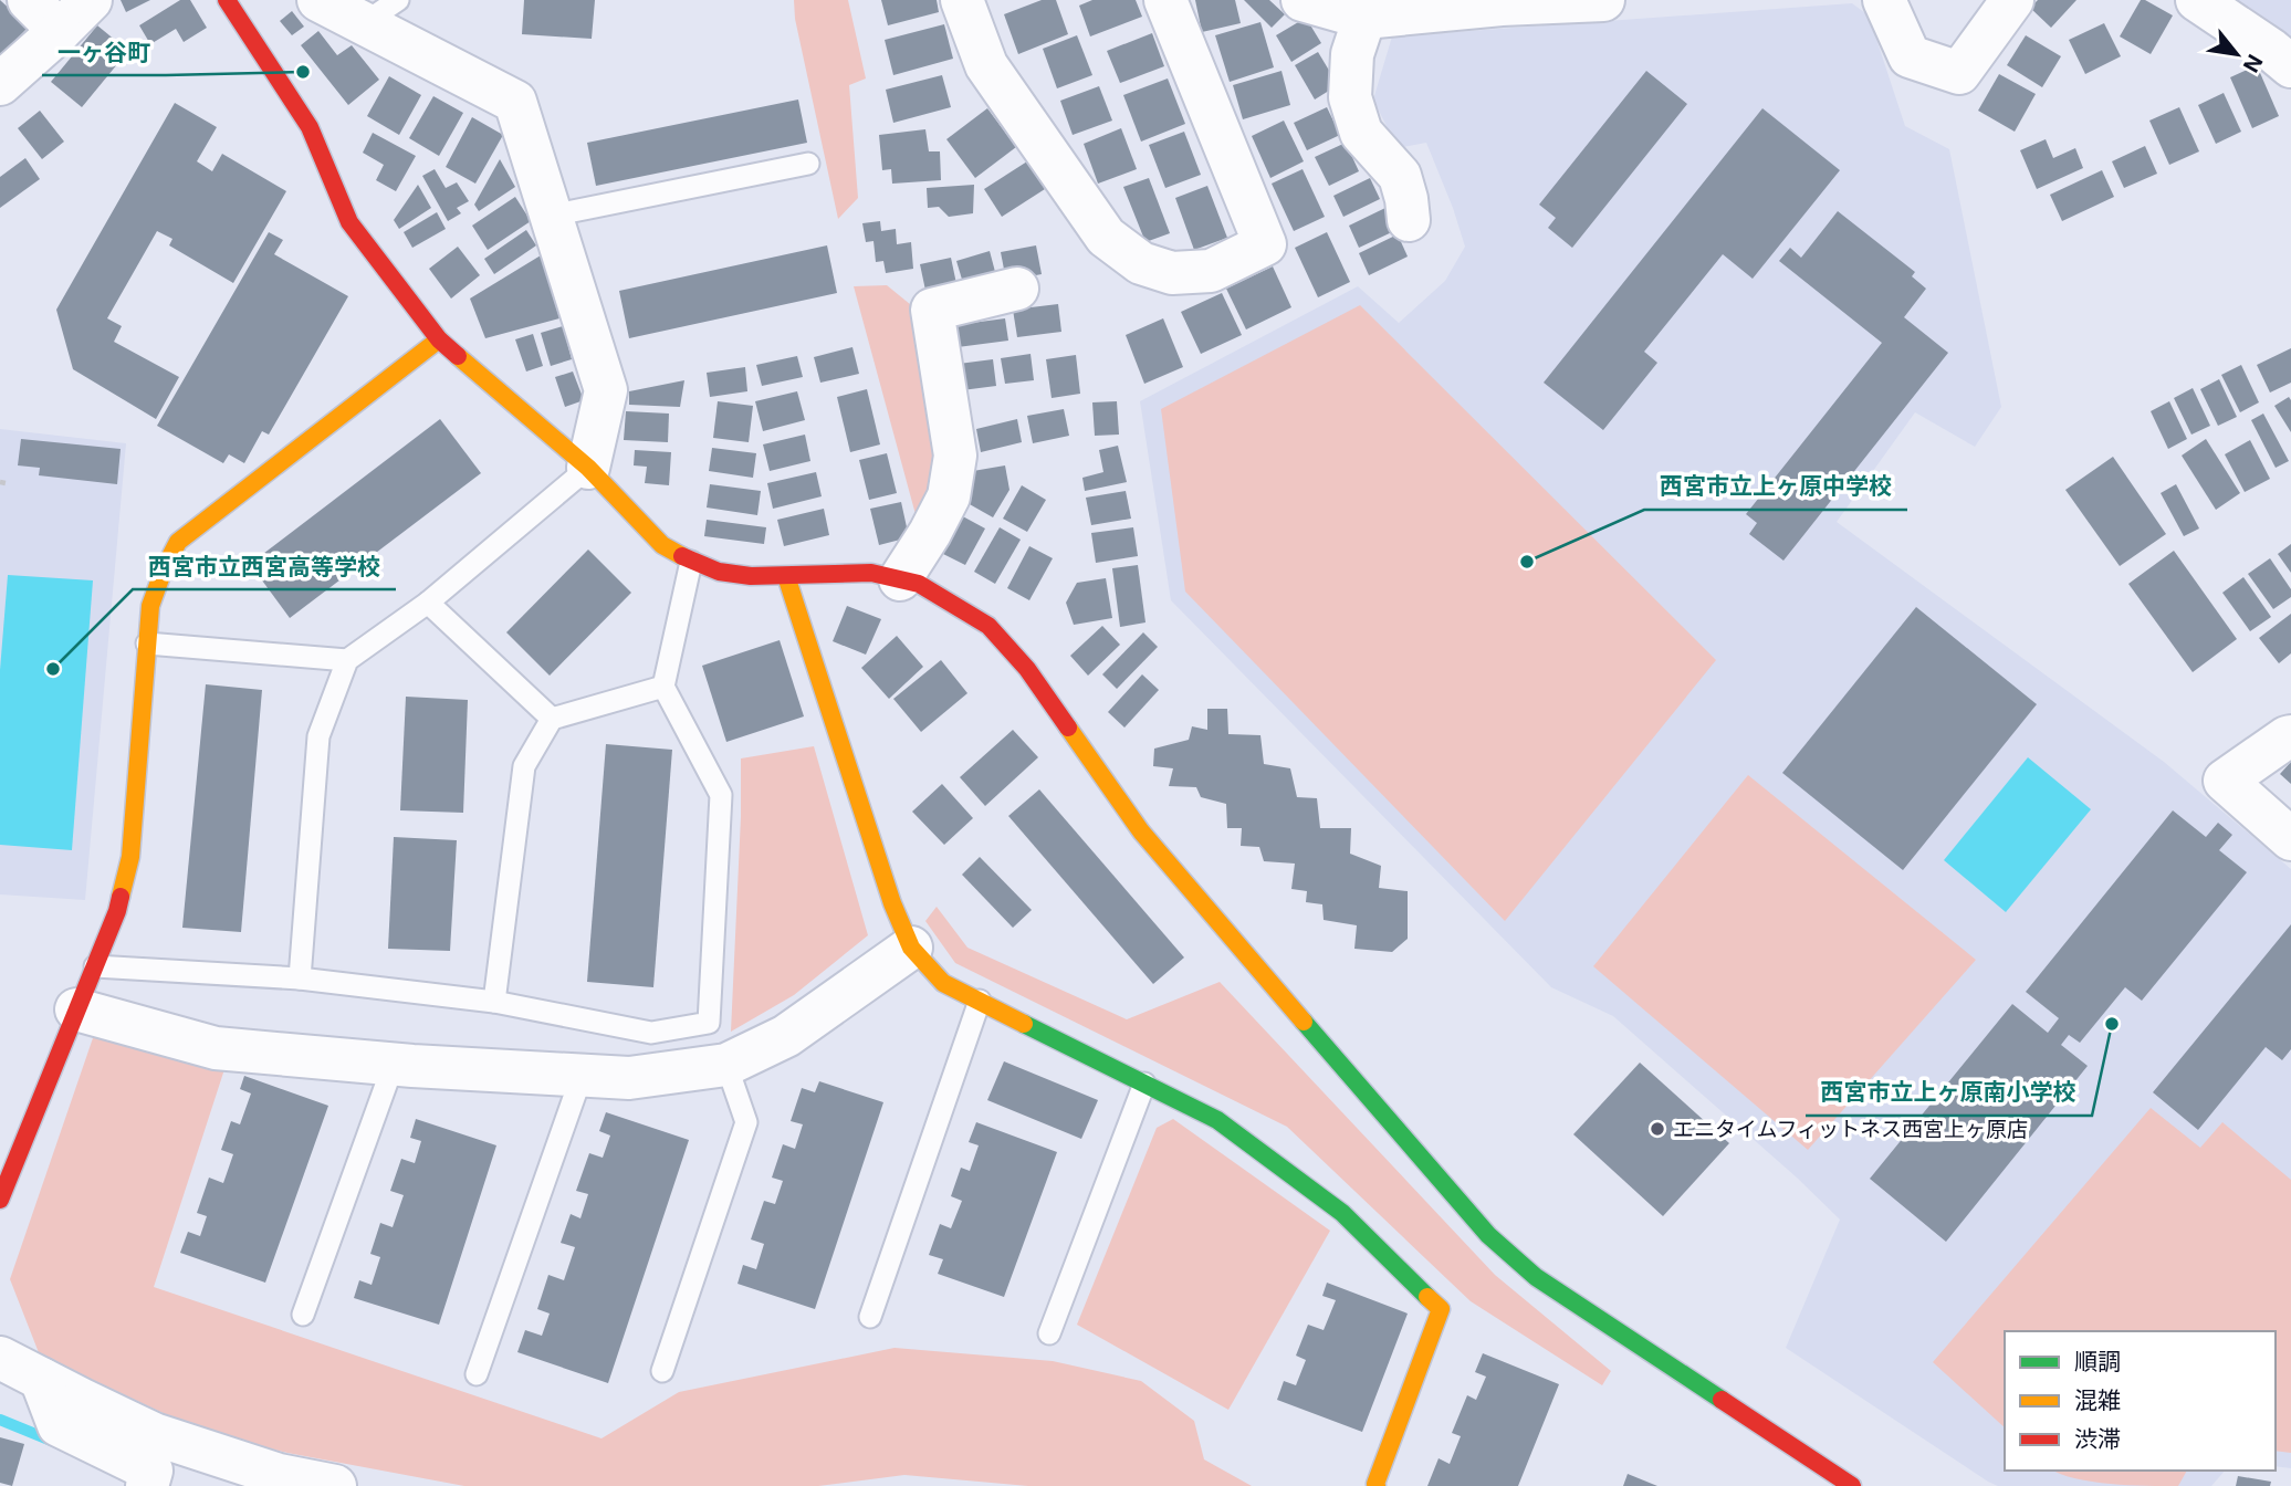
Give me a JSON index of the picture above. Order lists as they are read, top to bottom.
{
  "places": [
    "一ヶ谷町",
    "西宮市立上ヶ原中学校",
    "西宮市立西宮高等学校",
    "西宮市立上ヶ原南小学校",
    "エニタイムフィットネス西宮上ヶ原店"
  ],
  "legend": ["順調", "混雑", "渋滞"],
  "north": "bottom right"
}
